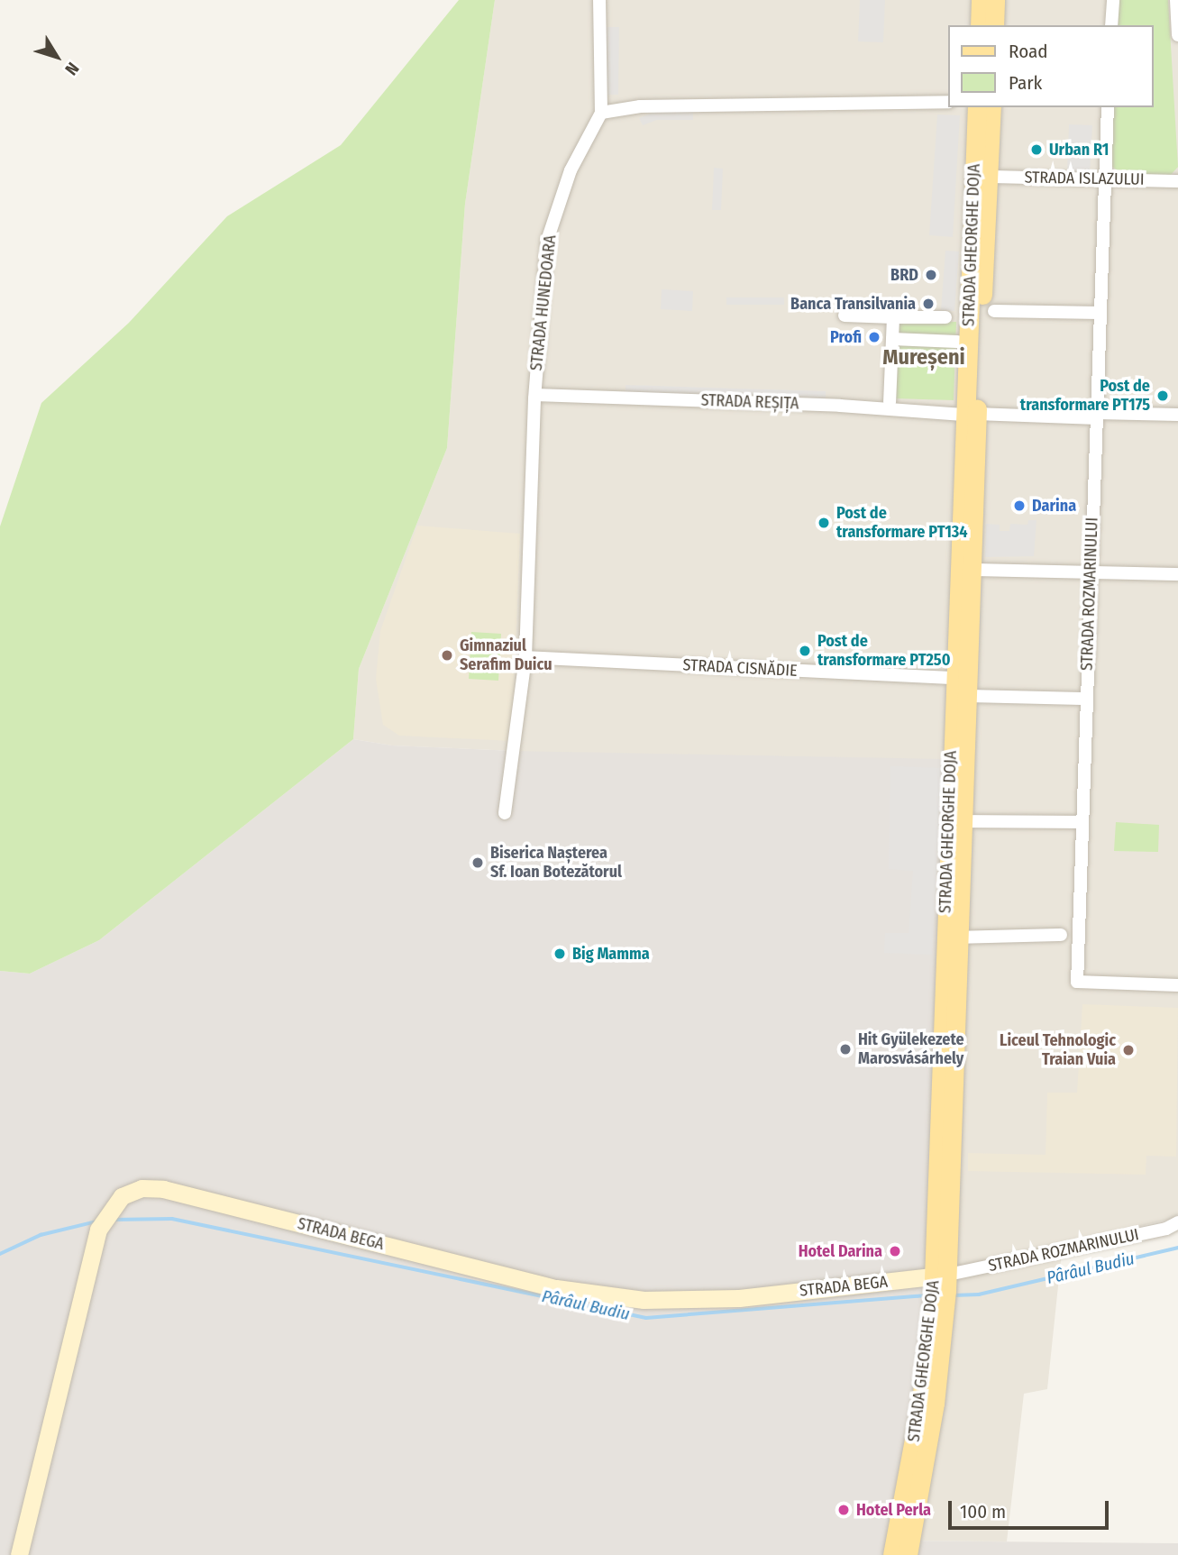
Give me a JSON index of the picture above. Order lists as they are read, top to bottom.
{
  "streets": {
    "main road": ["STRADA GHEORGHE DOJA", "STRADA BEGA"],
    "street": [
      "STRADA ISLAZULUI",
      "STRADA HUNEDOARA",
      "STRADA REȘIȚA",
      "STRADA ROZMARINULUI",
      "STRADA CISNĂDIE"
    ]
  },
  "crossings": [
    ["STRADA ISLAZULUI", "STRADA GHEORGHE DOJA"],
    ["STRADA ISLAZULUI", "STRADA ROZMARINULUI"],
    ["STRADA GHEORGHE DOJA", "STRADA REȘIȚA"],
    ["STRADA GHEORGHE DOJA", "STRADA ROZMARINULUI"],
    ["STRADA GHEORGHE DOJA", "STRADA CISNĂDIE"],
    ["STRADA GHEORGHE DOJA", "STRADA BEGA"],
    ["STRADA HUNEDOARA", "STRADA REȘIȚA"],
    ["STRADA HUNEDOARA", "STRADA CISNĂDIE"],
    ["STRADA REȘIȚA", "STRADA ROZMARINULUI"],
    ["STRADA ROZMARINULUI", "STRADA BEGA"]
  ],
  "districts": ["Mureșeni"],
  "water": ["Pârâul Budiu"],
  "places": [
    "Urban R1",
    "BRD",
    "Banca Transilvania",
    "Profi",
    "Post de transformare PT175",
    "Darina",
    "Post de transformare PT134",
    "Post de transformare PT250",
    "Gimnaziul Serafim Duicu",
    "Biserica Nașterea Sf. Ioan Botezătorul",
    "Big Mamma",
    "Hit Gyülekezete Marosvásárhely",
    "Liceul Tehnologic Traian Vuia",
    "Hotel Darina",
    "Hotel Perla"
  ],
  "legend": ["Road", "Park"],
  "scale_bar": "100 m",
  "north": "bottom right"
}
